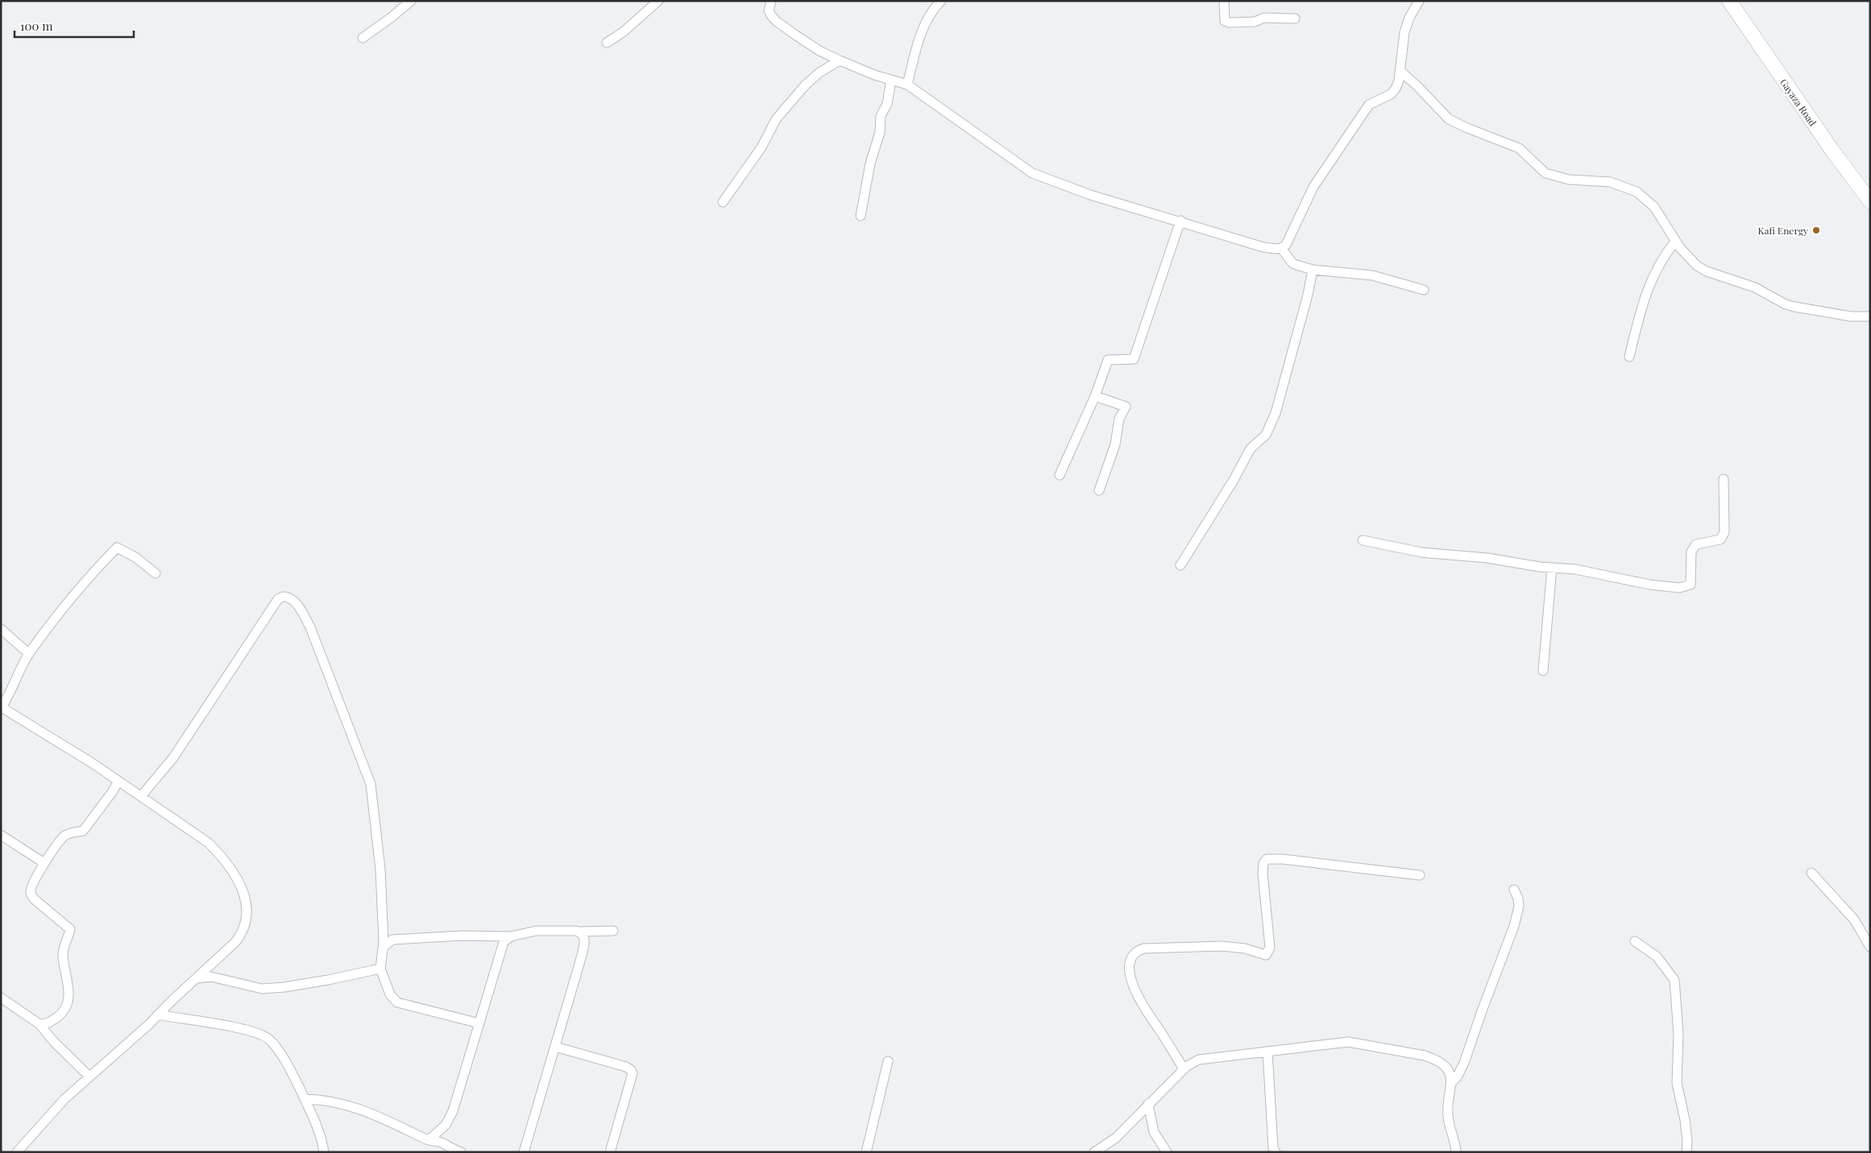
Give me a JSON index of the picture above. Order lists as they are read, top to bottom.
{
  "streets": {
    "main road": ["Gayaza Road"]
  },
  "places": ["Kafi Energy"],
  "scale_bar": "100 m"
}
